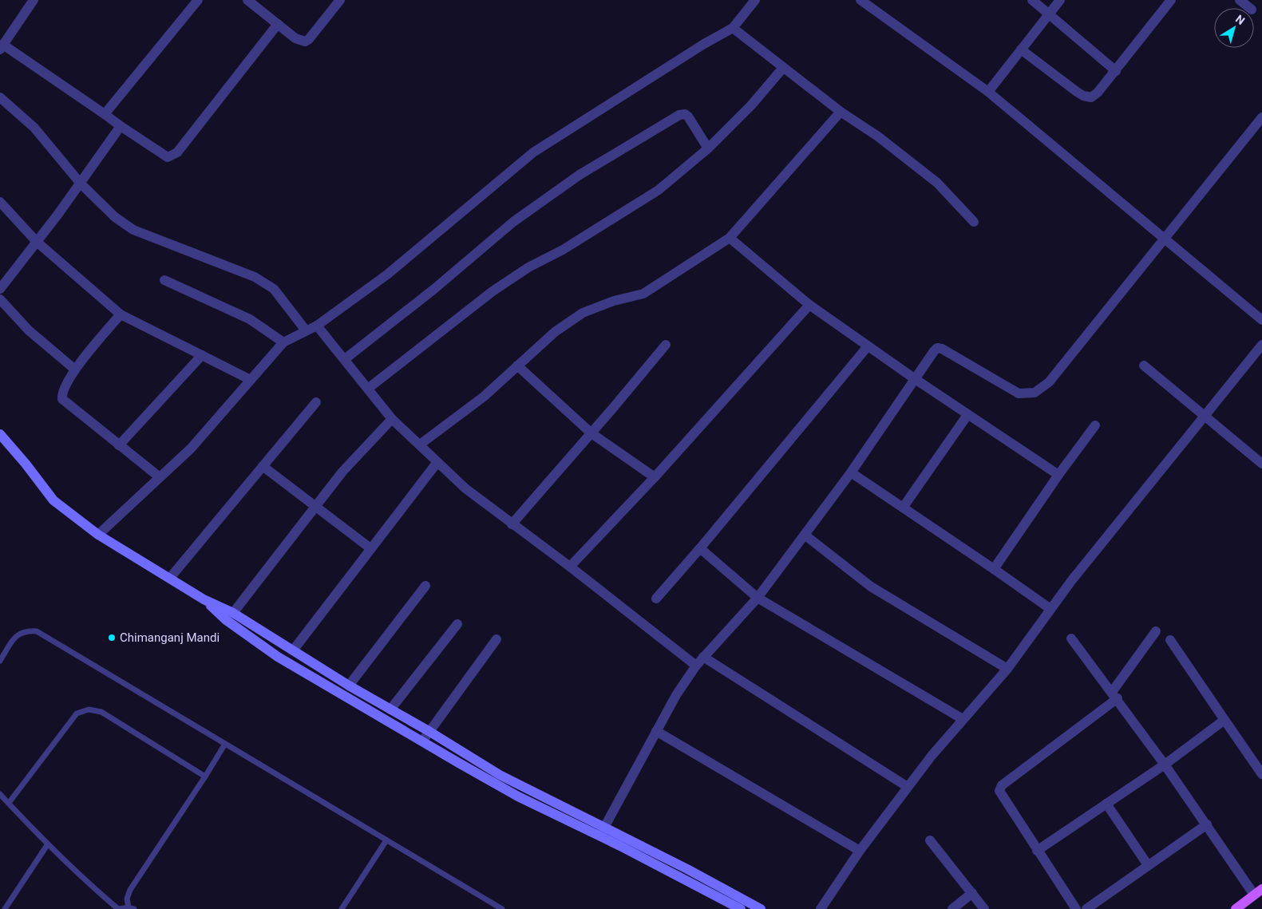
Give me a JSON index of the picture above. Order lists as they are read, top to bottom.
{
  "places": ["Chimanganj Mandi"],
  "north": "top right"
}
